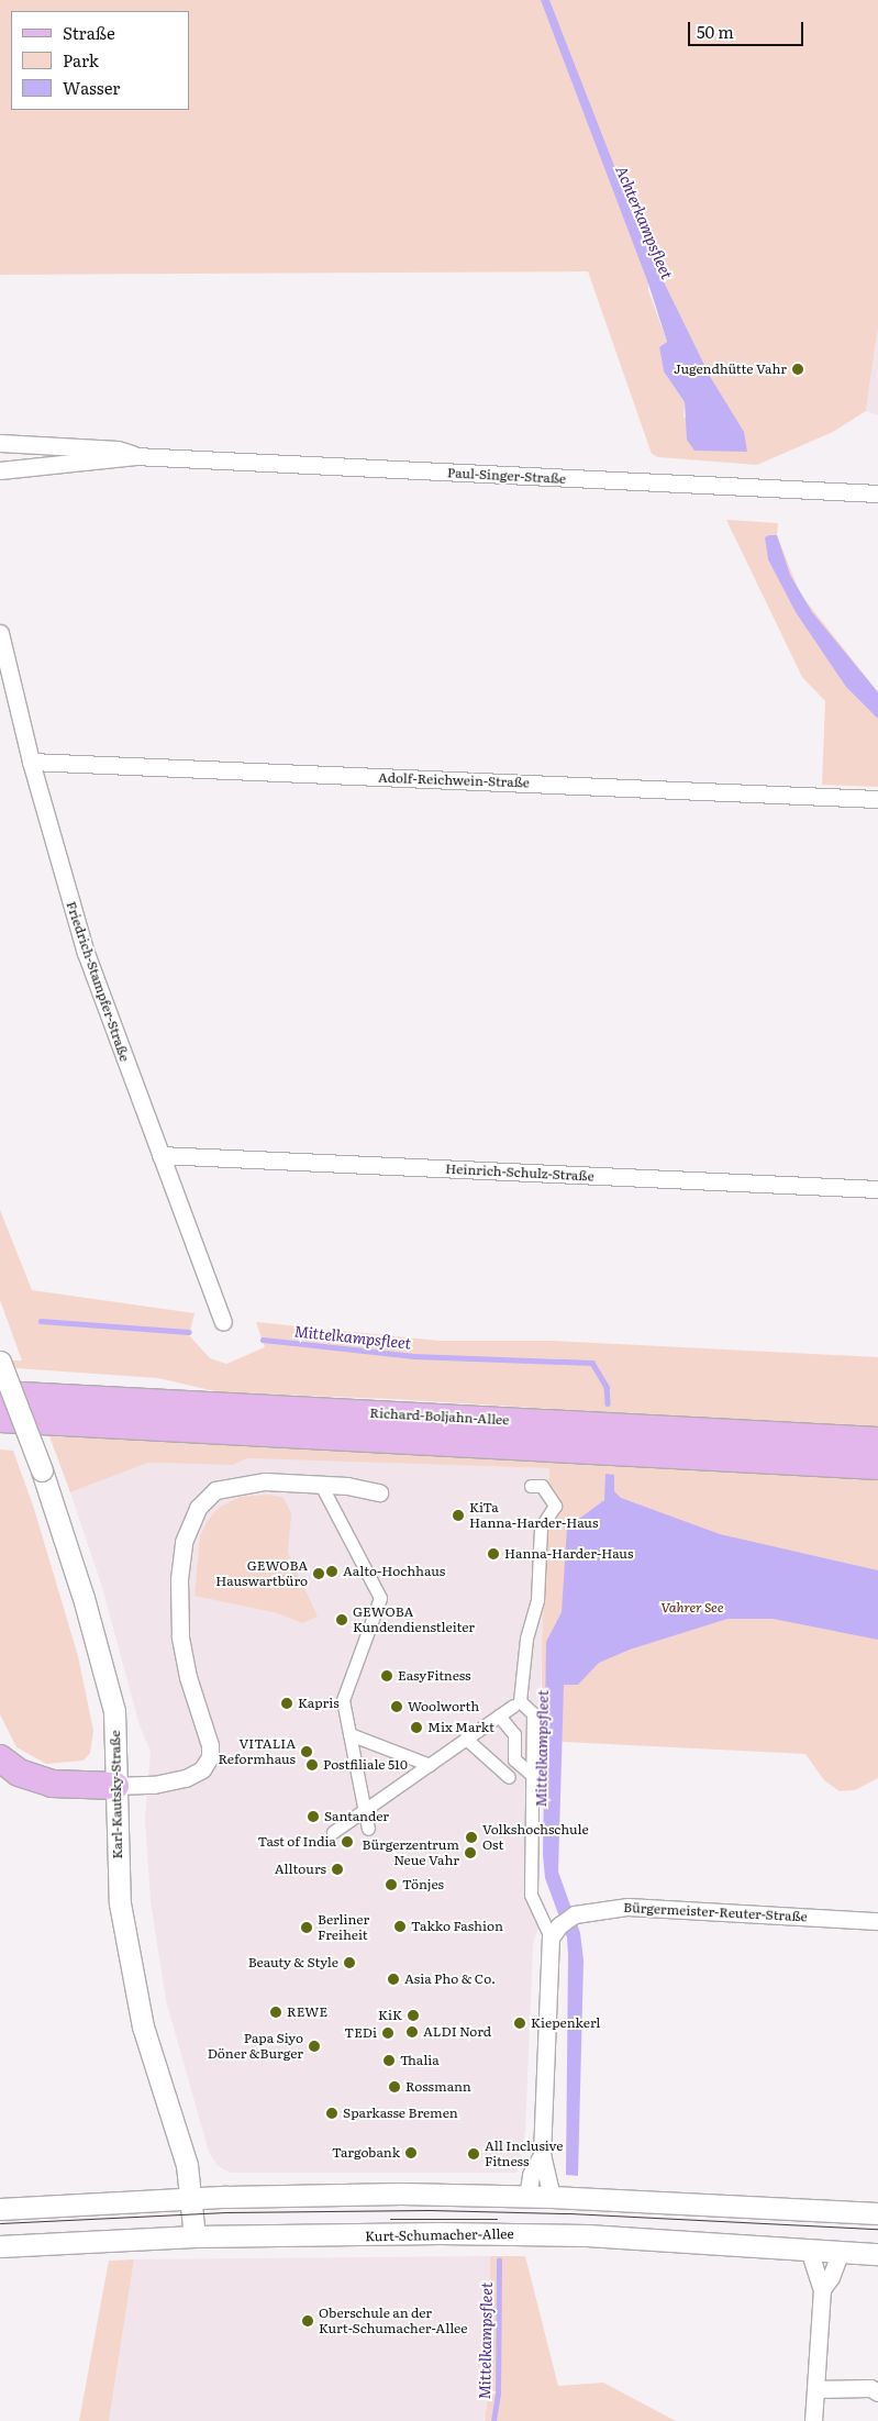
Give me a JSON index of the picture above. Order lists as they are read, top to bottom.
{
  "streets": {
    "main road": ["Richard-Boljahn-Allee"],
    "street": [
      "Paul-Singer-Straße",
      "Adolf-Reichwein-Straße",
      "Friedrich-Stampfer-Straße",
      "Heinrich-Schulz-Straße",
      "Karl-Kautsky-Straße",
      "Bürgermeister-Reuter-Straße",
      "Kurt-Schumacher-Allee"
    ]
  },
  "crossings": [
    ["Adolf-Reichwein-Straße", "Friedrich-Stampfer-Straße"],
    ["Friedrich-Stampfer-Straße", "Heinrich-Schulz-Straße"],
    ["Karl-Kautsky-Straße", "Kurt-Schumacher-Allee"]
  ],
  "water": ["Achterkampsfleet", "Mittelkampsfleet"],
  "parks": ["Vahrer See"],
  "places": [
    "Jugendhütte Vahr",
    "KiTa Hanna-Harder-Haus",
    "Hanna-Harder-Haus",
    "Aalto-Hochhaus",
    "GEWOBA Hauswartbüro",
    "GEWOBA Kundendienstleiter",
    "EasyFitness",
    "Kapris",
    "Woolworth",
    "Mix Markt",
    "VITALIA Reformhaus",
    "Postfiliale 510",
    "Santander",
    "Volkshochschule Ost",
    "Tast of India",
    "Bürgerzentrum Neue Vahr",
    "Alltours",
    "Tönjes",
    "Takko Fashion",
    "Berliner Freiheit",
    "Beauty & Style",
    "Asia Pho & Co.",
    "REWE",
    "KiK",
    "Kiepenkerl",
    "ALDI Nord",
    "TEDi",
    "Papa Siyo Döner &Burger",
    "Thalia",
    "Rossmann",
    "Sparkasse Bremen",
    "Targobank",
    "All Inclusive Fitness",
    "Oberschule an der Kurt-Schumacher-Allee"
  ],
  "legend": ["Straße", "Park", "Wasser"],
  "scale_bar": "50 m"
}
